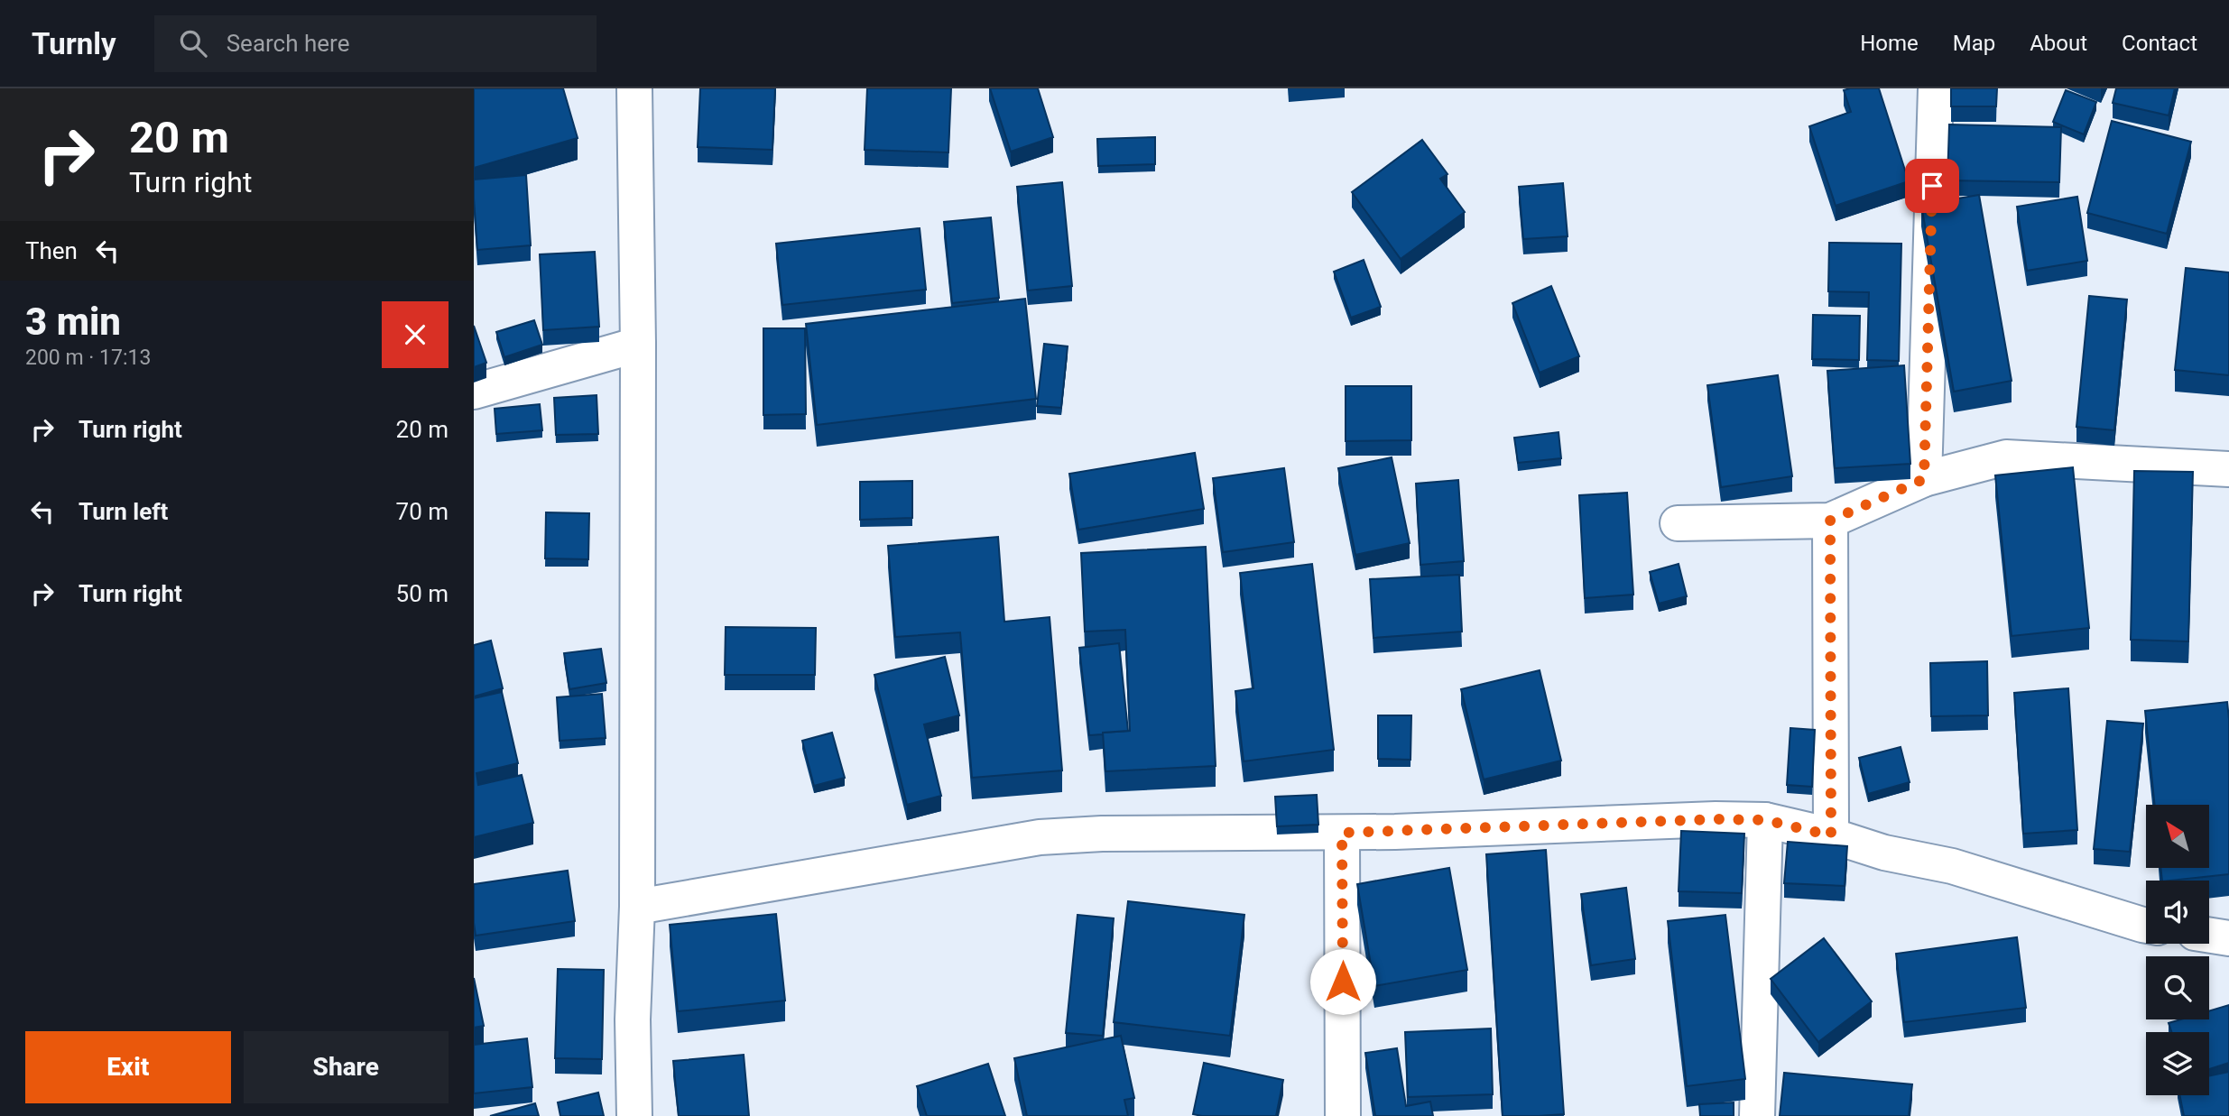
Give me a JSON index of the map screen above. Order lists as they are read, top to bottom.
{
  "north": "top left",
  "page": {
    "header": "Turnly",
    "search": "Search here",
    "nav": [
      "Home",
      "Map",
      "About",
      "Contact"
    ],
    "turn": ["20 m", "Turn right"],
    "then": "Then",
    "heading": ["3 min", "200 m · 17:13"],
    "list": [
      {
        "name": "Turn right",
        "value": "20 m"
      },
      {
        "name": "Turn left",
        "value": "70 m"
      },
      {
        "name": "Turn right",
        "value": "50 m"
      }
    ],
    "buttons": ["Exit", "Share"]
  }
}
